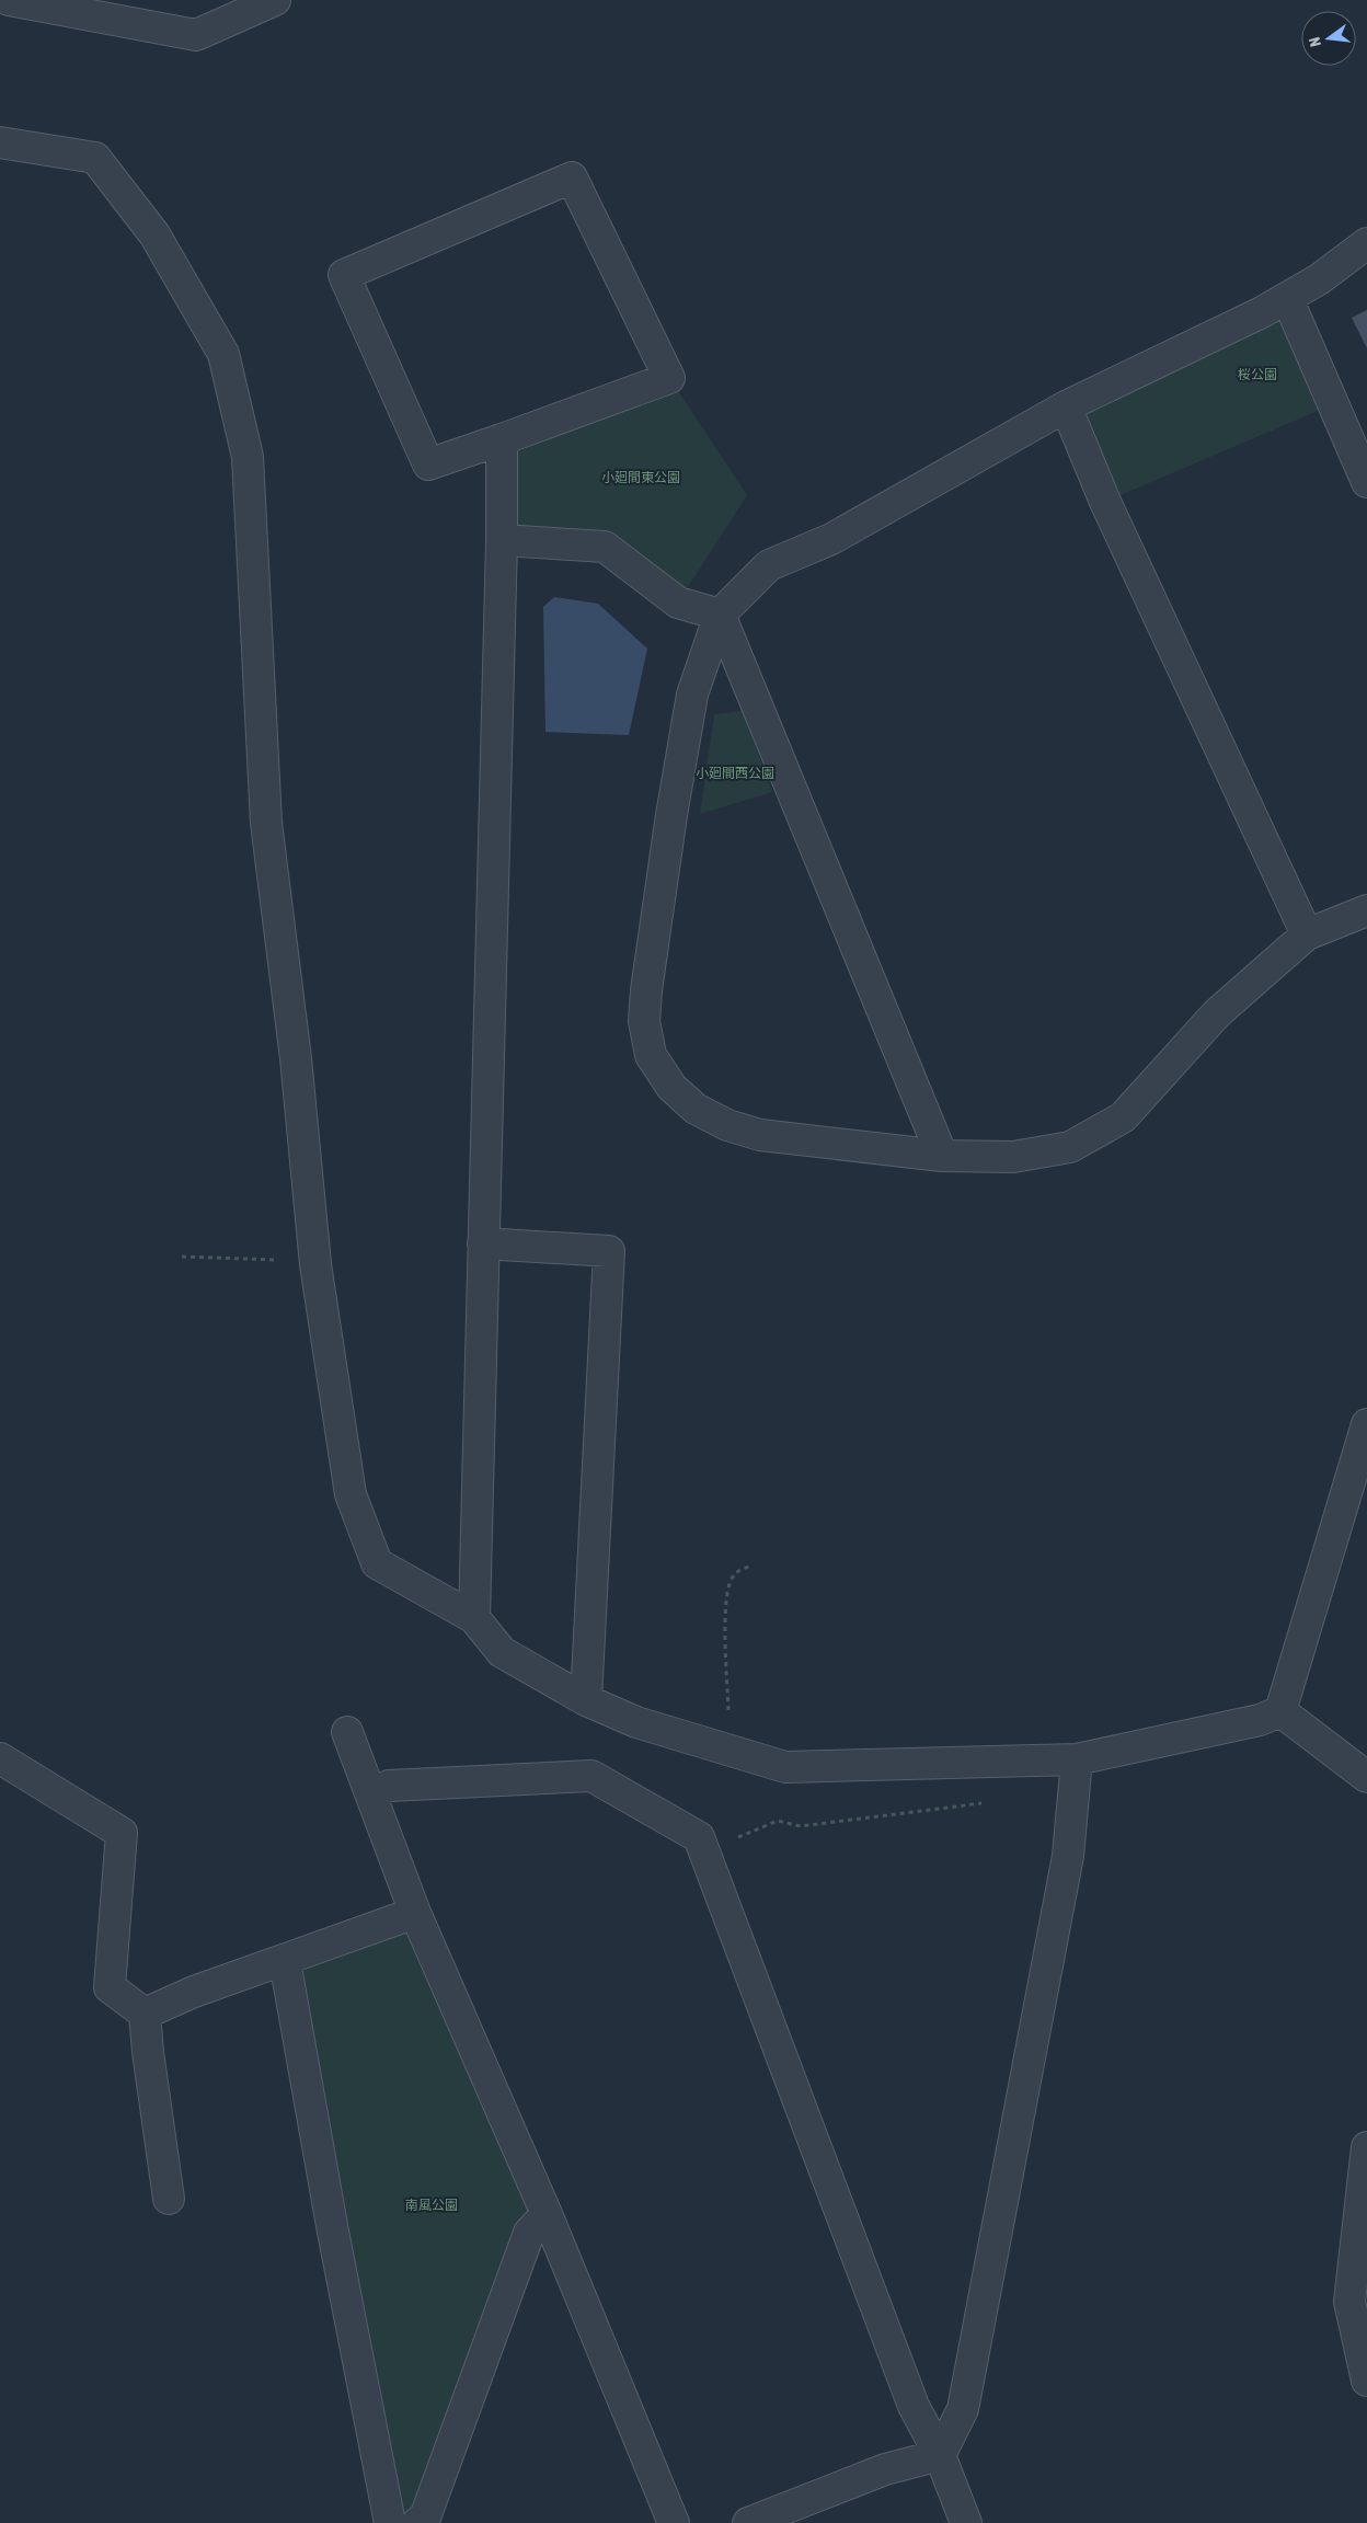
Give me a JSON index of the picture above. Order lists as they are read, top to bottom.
{
  "parks": [
    "桜公園",
    "小廻間東公園",
    "小廻間西公園",
    "南風公園"
  ],
  "north": "left"
}
